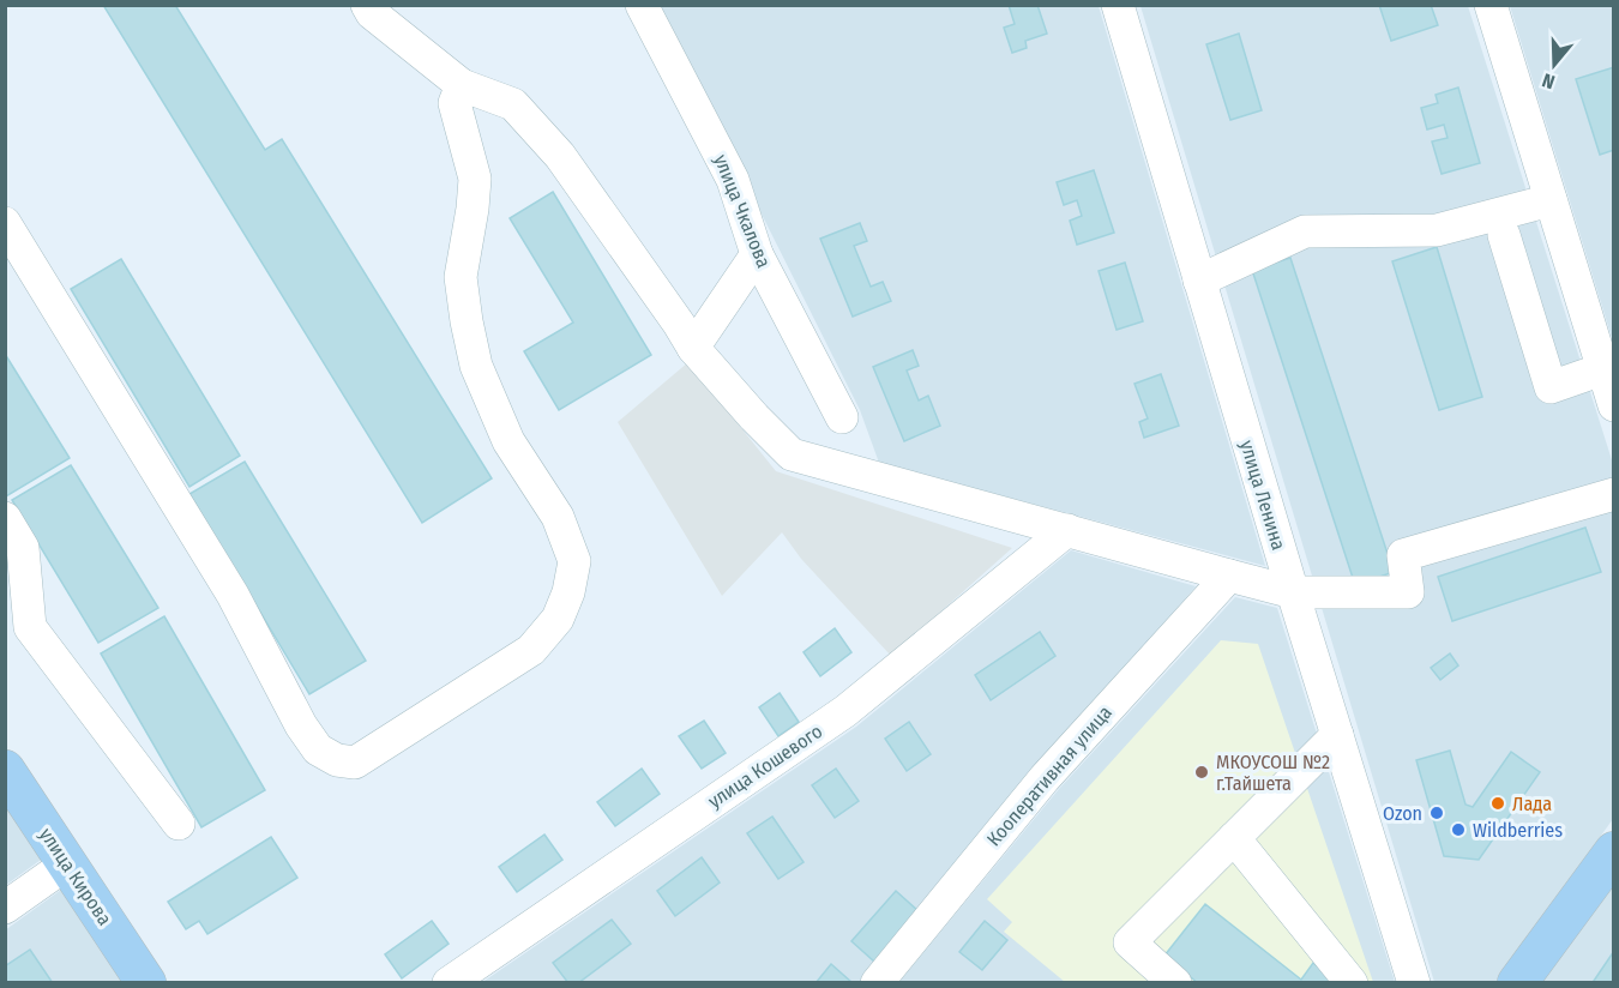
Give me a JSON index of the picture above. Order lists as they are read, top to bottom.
{
  "streets": {
    "main road": ["улица Кирова"],
    "street": [
      "улица Чкалова",
      "улица Ленина",
      "улица Кошевого",
      "Кооперативная улица"
    ]
  },
  "places": [
    "МКОУСОШ №2 г.Тайшета",
    "Лада",
    "Ozon",
    "Wildberries"
  ],
  "north": "bottom"
}
